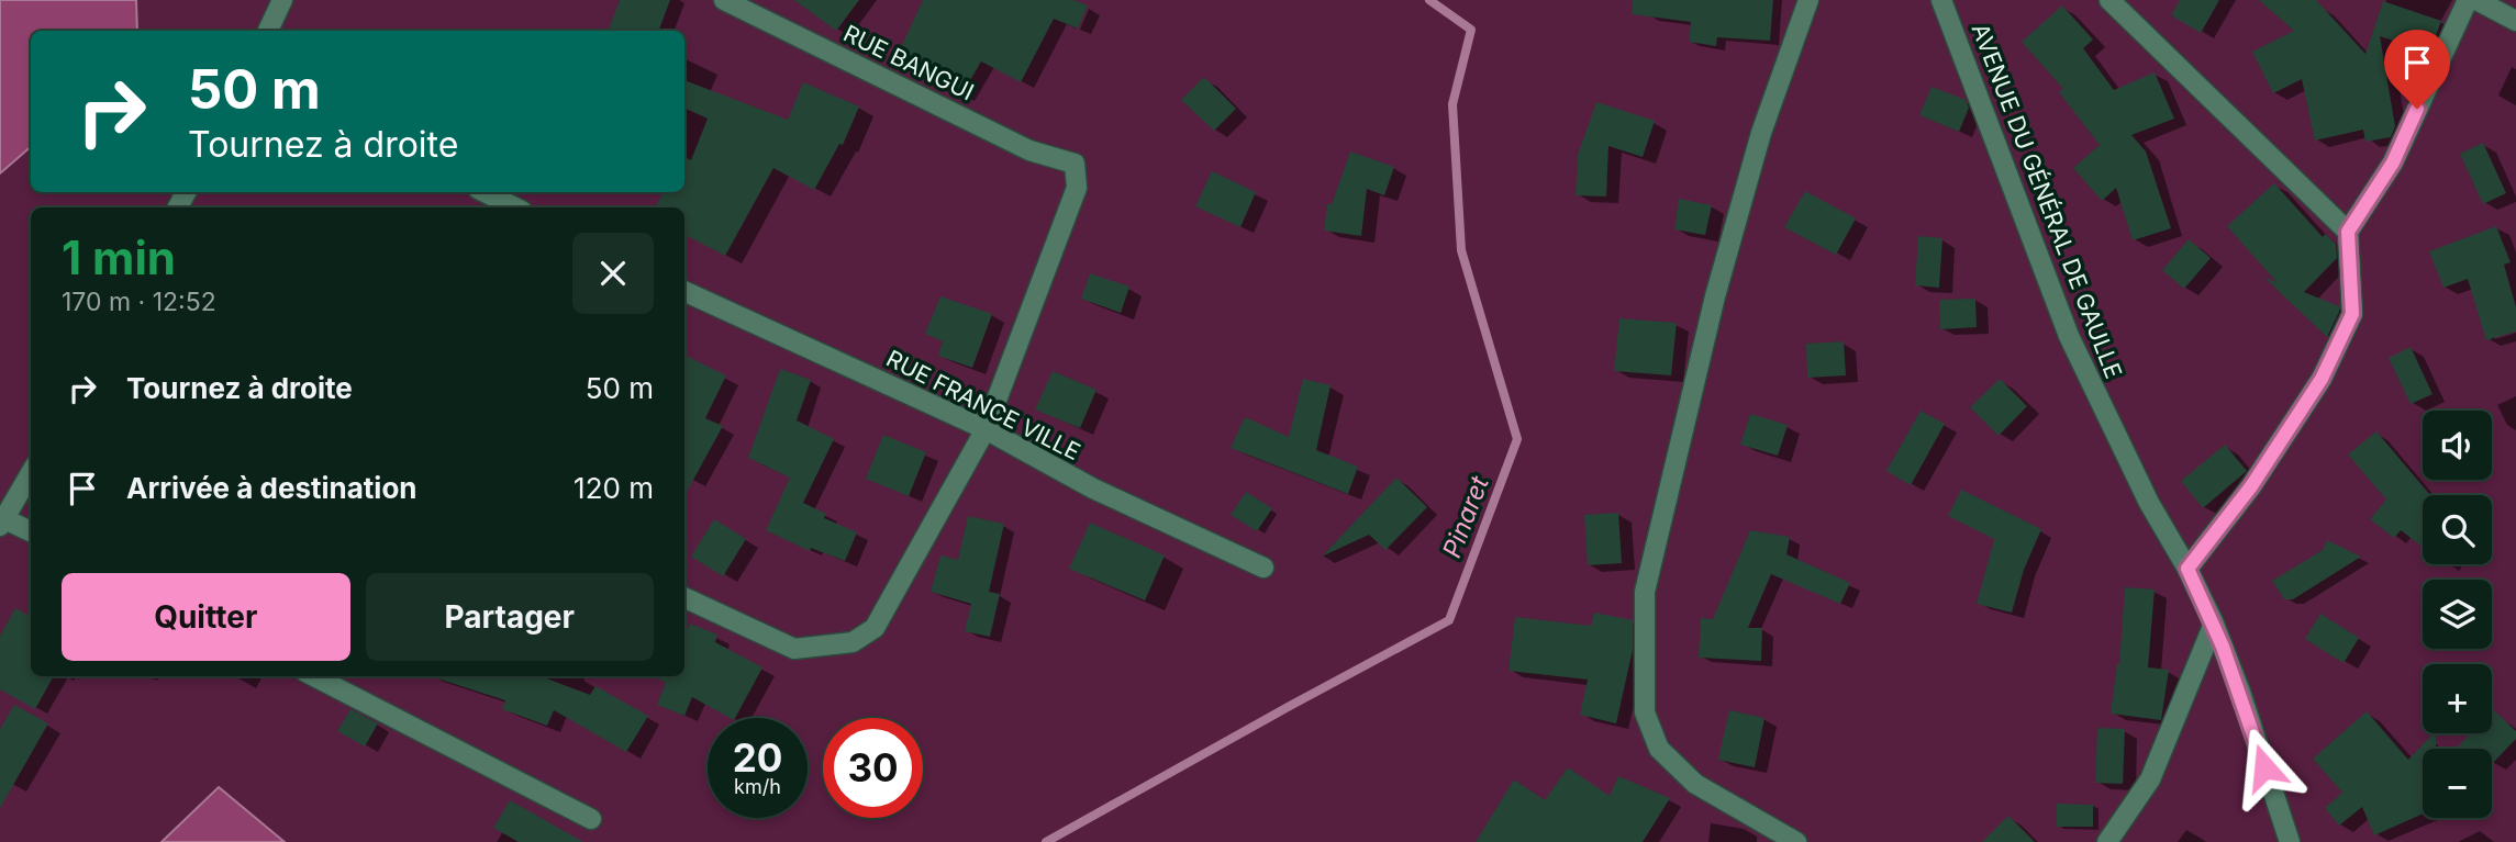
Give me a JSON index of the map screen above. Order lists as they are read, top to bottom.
{
  "streets": {
    "street": ["RUE BANGUI", "AVENUE DU GÉNÉRAL DE GAULLE", "RUE FRANCE VILLE"]
  },
  "crossings": [
    ["RUE BANGUI", "RUE FRANCE VILLE"]
  ],
  "water": ["Pinaret"],
  "page": {
    "turn": ["50 m", "Tournez à droite"],
    "heading": ["1 min", "170 m · 12:52"],
    "list": [
      {
        "name": "Tournez à droite",
        "value": "50 m"
      },
      {
        "name": "Arrivée à destination",
        "value": "120 m"
      }
    ],
    "map_buttons": ["+", "−"],
    "buttons": ["Quitter", "Partager"],
    "speed": "20 km/h",
    "limit": "30"
  }
}
